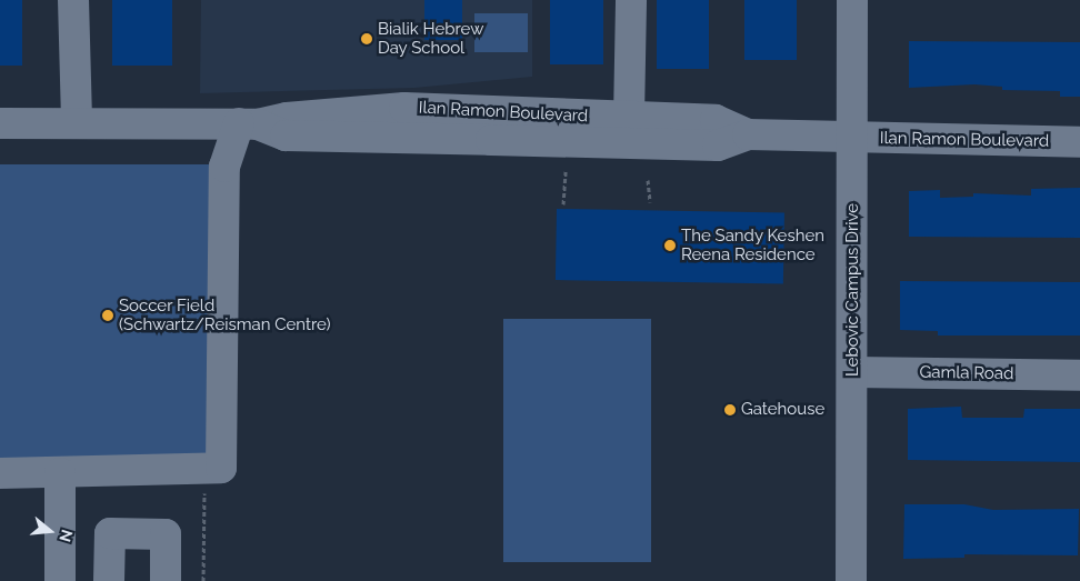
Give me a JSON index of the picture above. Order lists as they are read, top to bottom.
{
  "streets": {
    "street": ["Ilan Ramon Boulevard", "Lebovic Campus Drive", "Gamla Road"]
  },
  "crossings": [
    ["Ilan Ramon Boulevard", "Lebovic Campus Drive"],
    ["Lebovic Campus Drive", "Gamla Road"]
  ],
  "places": [
    "Bialik Hebrew Day School",
    "The Sandy Keshen Reena Residence",
    "Soccer Field (Schwartz/Reisman Centre)",
    "Gatehouse"
  ],
  "north": "right"
}
